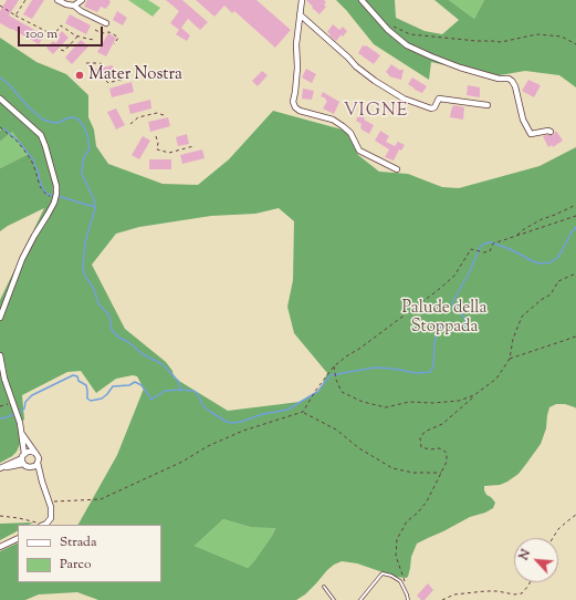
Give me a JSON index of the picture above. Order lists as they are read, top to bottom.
{
  "districts": ["VIGNE"],
  "parks": ["Palude della Stoppada"],
  "places": ["Mater Nostra"],
  "legend": ["Strada", "Parco"],
  "scale_bar": "100 m",
  "north": "top left"
}
